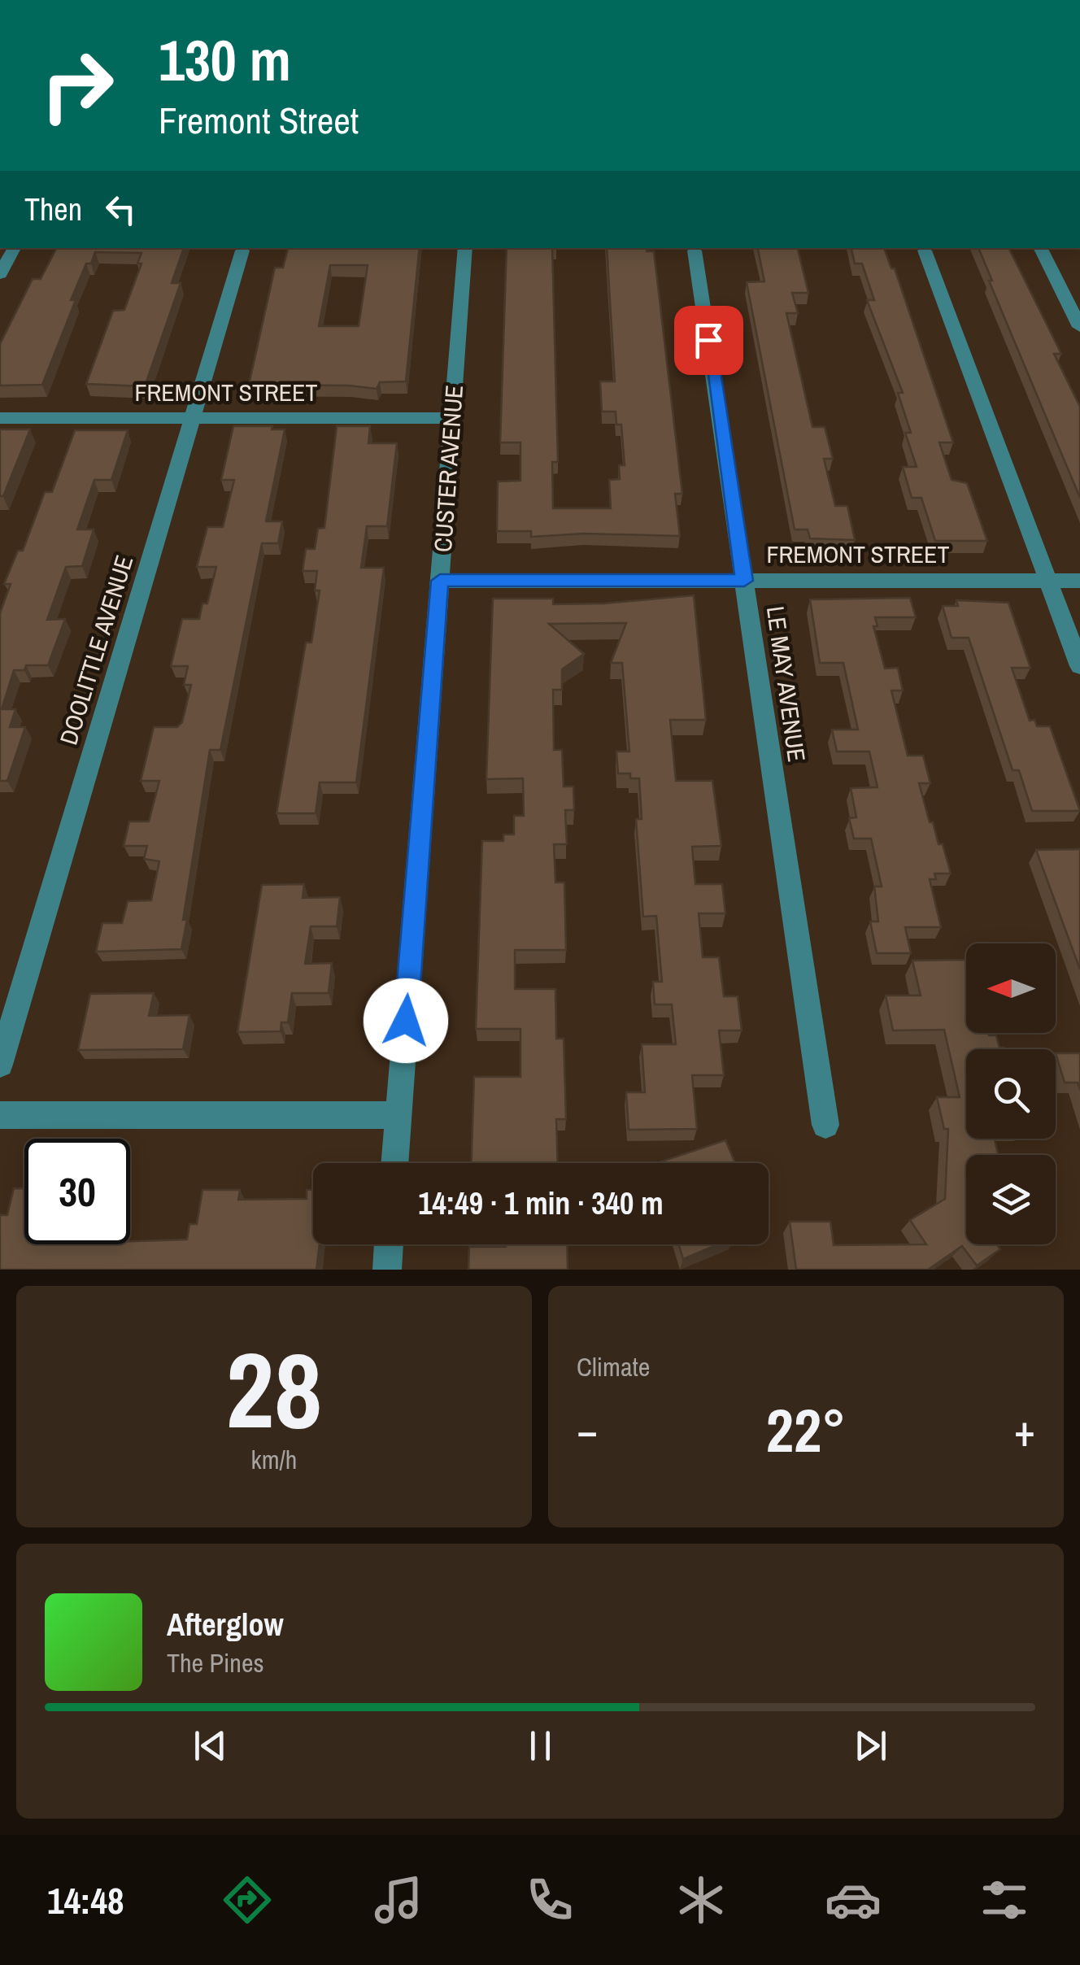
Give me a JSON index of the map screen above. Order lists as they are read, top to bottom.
{
  "streets": {
    "street": [
      "FREMONT STREET",
      "CUSTER AVENUE",
      "DOOLITTLE AVENUE",
      "LE MAY AVENUE"
    ]
  },
  "crossings": [
    ["FREMONT STREET", "CUSTER AVENUE"],
    ["FREMONT STREET", "DOOLITTLE AVENUE"],
    ["FREMONT STREET", "LE MAY AVENUE"]
  ],
  "north": "left",
  "page": {
    "turn": ["130 m", "Fremont Street"],
    "then": "Then",
    "limit": "30",
    "trip": "14:49 · 1 min · 340 m",
    "tile": [
      ["28", "km/h"],
      "Climate"
    ],
    "heat": ["−", "22°", "+"],
    "song": ["Afterglow", "The Pines"],
    "tabs": "14:48"
  }
}
